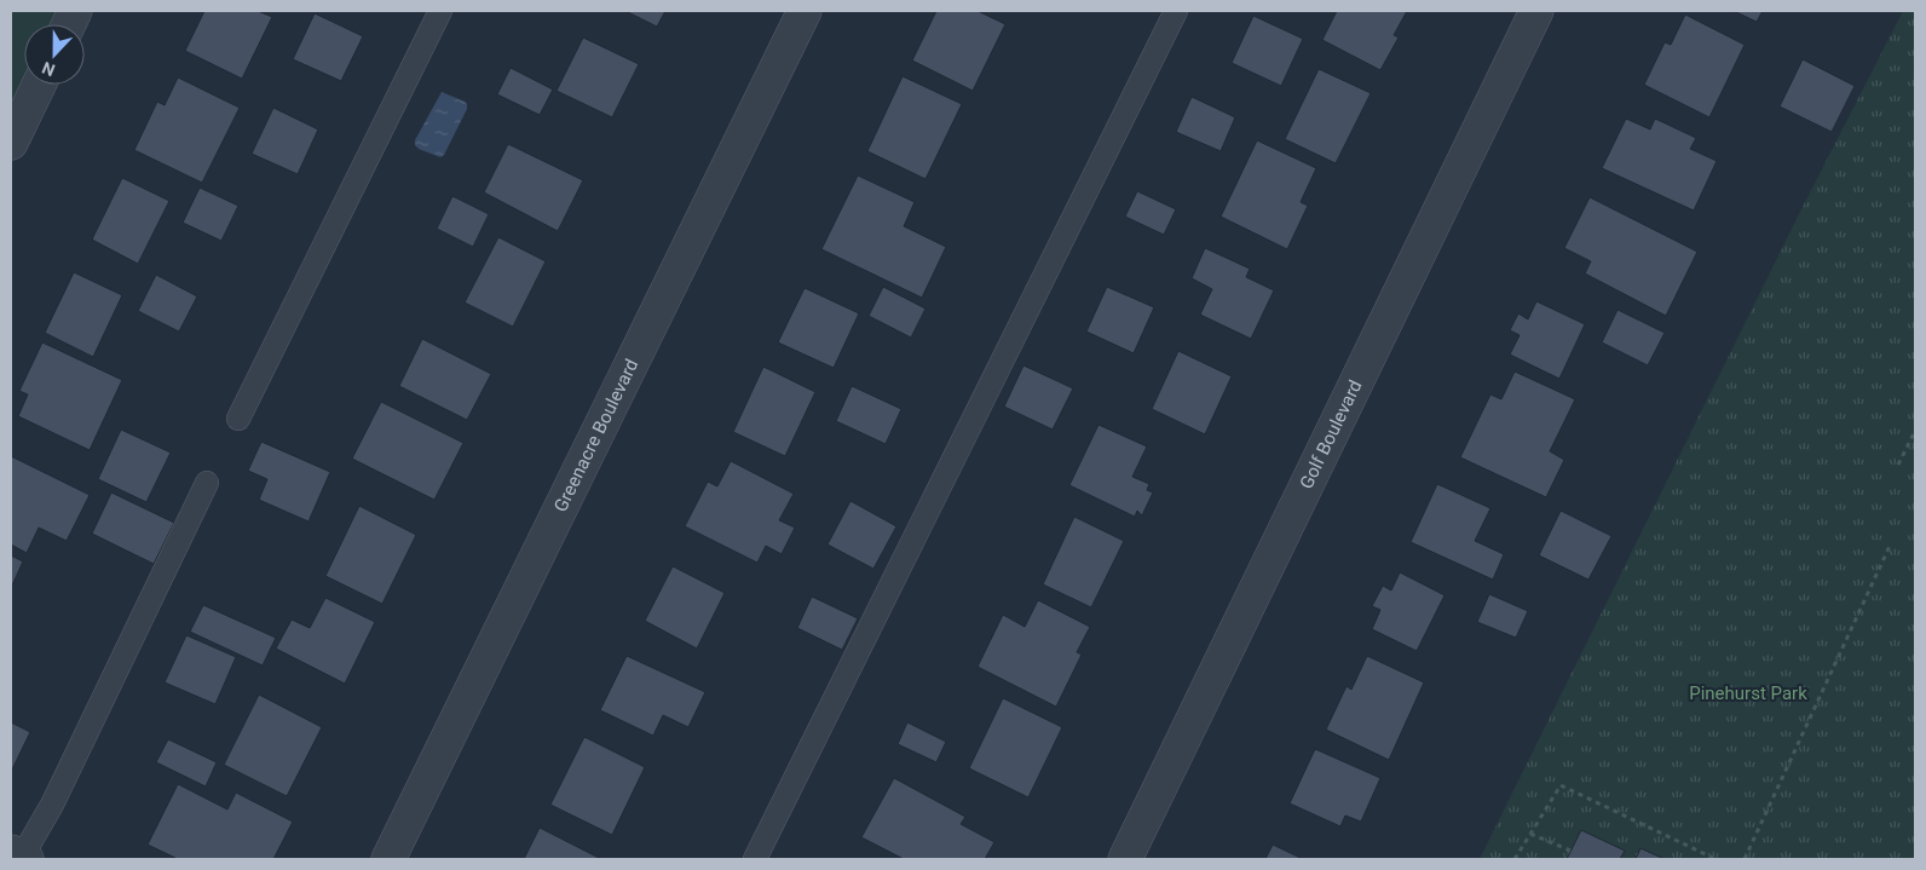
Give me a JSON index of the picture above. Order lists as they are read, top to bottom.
{
  "streets": {
    "street": ["Greenacre Boulevard", "Golf Boulevard"]
  },
  "parks": ["Pinehurst Park"],
  "north": "bottom"
}
